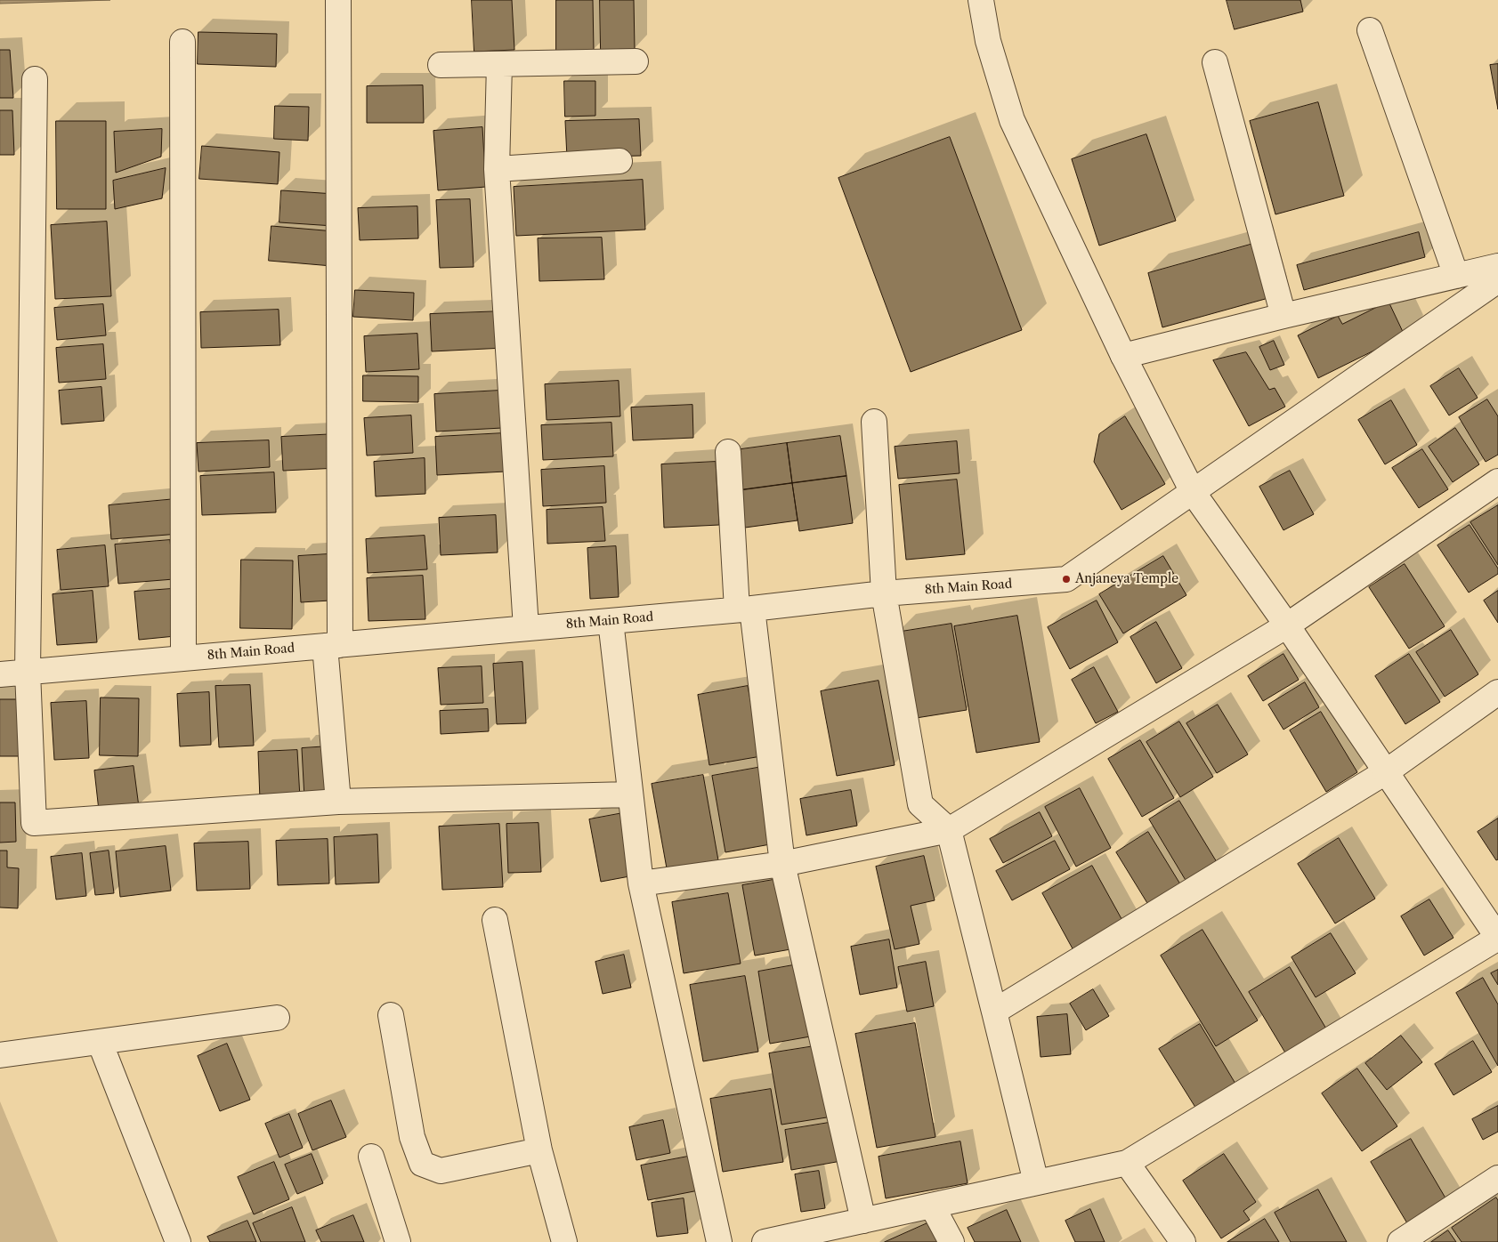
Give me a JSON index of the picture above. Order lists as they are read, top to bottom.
{
  "streets": {
    "street": ["8th Main Road"]
  },
  "places": ["Anjaneya Temple"]
}
